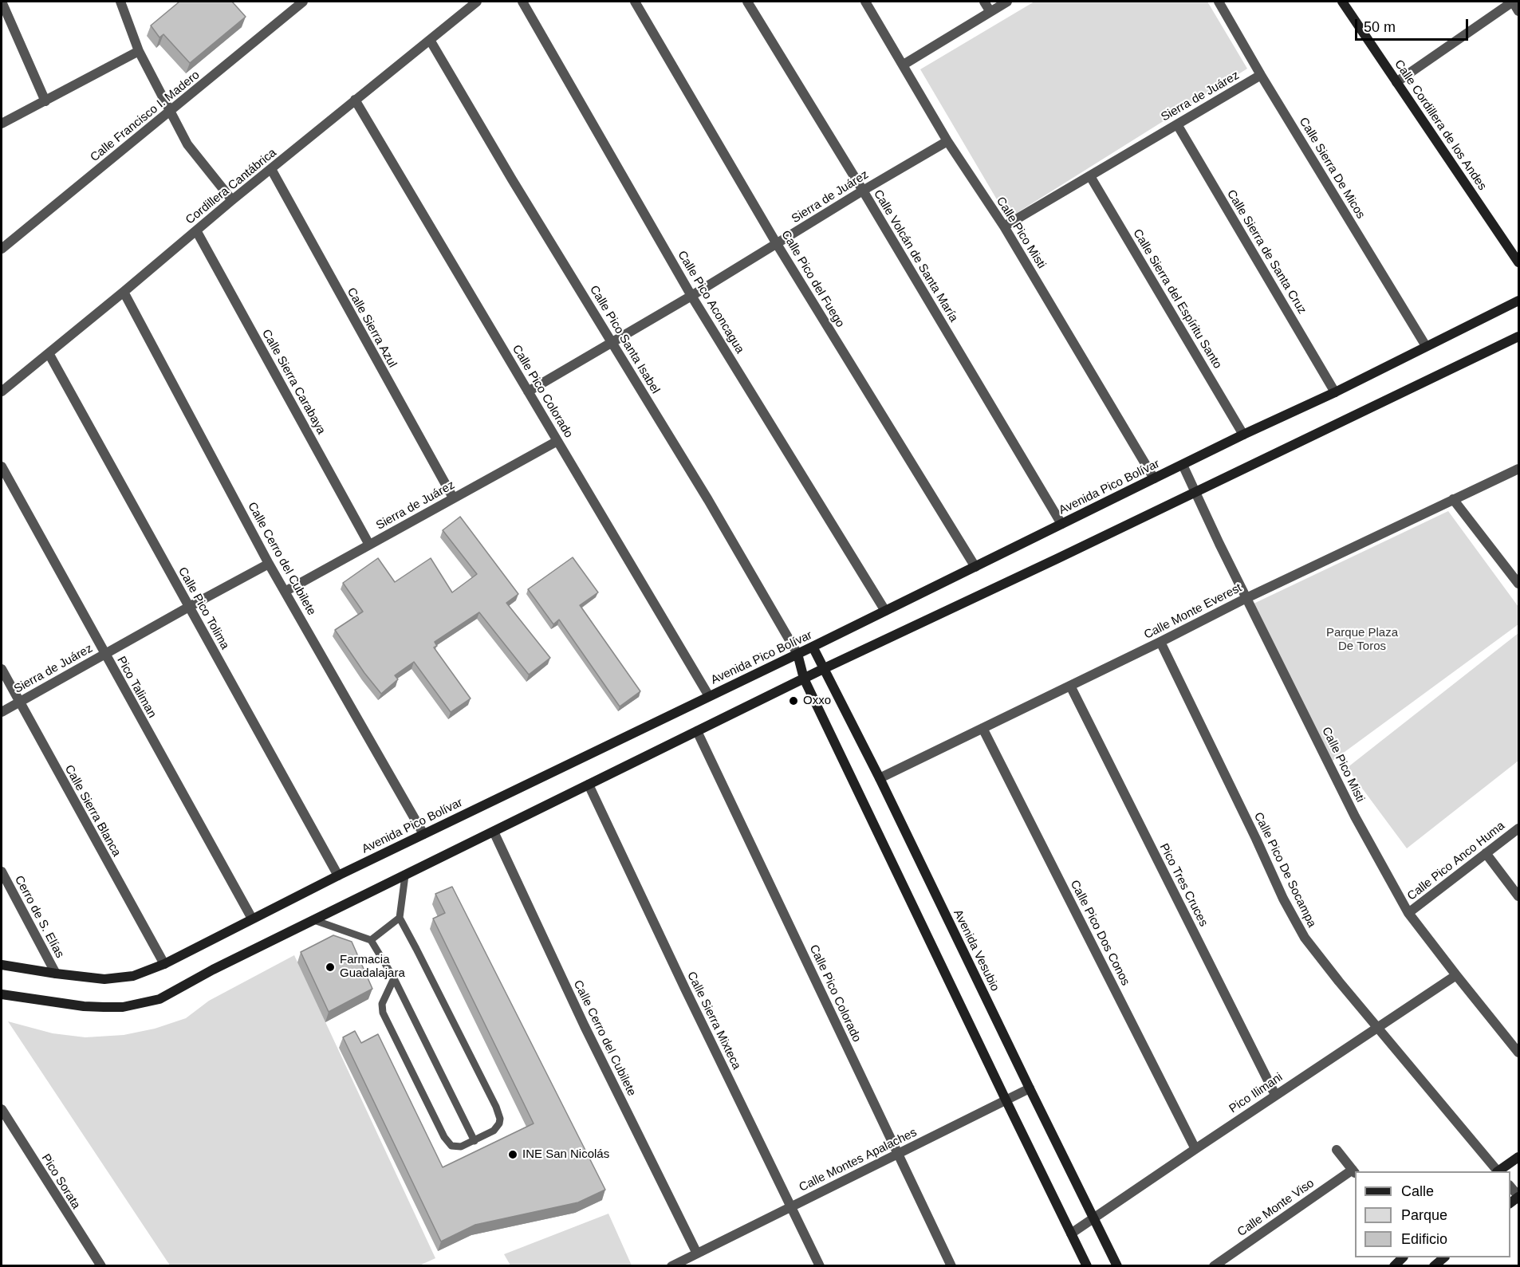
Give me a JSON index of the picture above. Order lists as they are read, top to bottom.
{
  "streets": {
    "street": [
      "Sierra de Juárez",
      "Calle Francisco I. Madero",
      "Calle Cordillera de los Andes",
      "Calle Sierra De Micos",
      "Cordillera Cantábrica",
      "Calle Pico Misti",
      "Calle Sierra de Santa Cruz",
      "Calle Volcán de Santa María",
      "Calle Pico del Fuego",
      "Calle Sierra del Espíritu Santo",
      "Calle Pico Aconcagua",
      "Calle Sierra Azul",
      "Calle Pico Santa Isabel",
      "Calle Sierra Carabaya",
      "Calle Pico Colorado",
      "Avenida Pico Bolívar",
      "Calle Cerro del Cubilete",
      "Calle Pico Tolima",
      "Calle Monte Everest",
      "Pico Taliman",
      "Calle Sierra Blanca",
      "Calle Pico Anco Huma",
      "Calle Pico De Socampa",
      "Pico Tres Cruces",
      "Cerro de S. Elías",
      "Calle Pico Dos Conos",
      "Avenida Vesubio",
      "Calle Sierra Mixteca",
      "Pico Ilimani",
      "Calle Montes Apalaches",
      "Pico Sorata",
      "Calle Monte Viso"
    ]
  },
  "crossings": [
    ["Sierra de Juárez", "Calle Sierra De Micos"],
    ["Sierra de Juárez", "Calle Pico Misti"],
    ["Sierra de Juárez", "Calle Sierra de Santa Cruz"],
    ["Sierra de Juárez", "Calle Volcán de Santa María"],
    ["Sierra de Juárez", "Calle Pico del Fuego"],
    ["Sierra de Juárez", "Calle Sierra del Espíritu Santo"],
    ["Sierra de Juárez", "Calle Pico Aconcagua"],
    ["Sierra de Juárez", "Calle Sierra Azul"],
    ["Sierra de Juárez", "Calle Pico Santa Isabel"],
    ["Sierra de Juárez", "Calle Sierra Carabaya"],
    ["Sierra de Juárez", "Calle Pico Colorado"],
    ["Sierra de Juárez", "Calle Cerro del Cubilete"],
    ["Sierra de Juárez", "Calle Pico Tolima"],
    ["Sierra de Juárez", "Pico Taliman"],
    ["Sierra de Juárez", "Calle Sierra Blanca"],
    ["Calle Sierra De Micos", "Avenida Pico Bolívar"],
    ["Cordillera Cantábrica", "Calle Sierra Azul"],
    ["Cordillera Cantábrica", "Calle Pico Santa Isabel"],
    ["Cordillera Cantábrica", "Calle Sierra Carabaya"],
    ["Cordillera Cantábrica", "Calle Pico Colorado"],
    ["Cordillera Cantábrica", "Calle Cerro del Cubilete"],
    ["Cordillera Cantábrica", "Calle Pico Tolima"],
    ["Calle Pico Misti", "Avenida Pico Bolívar"],
    ["Calle Pico Misti", "Calle Monte Everest"],
    ["Calle Pico Misti", "Calle Pico Anco Huma"],
    ["Calle Pico Misti", "Pico Ilimani"],
    ["Calle Sierra de Santa Cruz", "Avenida Pico Bolívar"],
    ["Calle Volcán de Santa María", "Avenida Pico Bolívar"],
    ["Calle Pico del Fuego", "Avenida Pico Bolívar"],
    ["Calle Sierra del Espíritu Santo", "Avenida Pico Bolívar"],
    ["Calle Pico Aconcagua", "Avenida Pico Bolívar"],
    ["Calle Pico Santa Isabel", "Avenida Pico Bolívar"],
    ["Calle Pico Colorado", "Avenida Pico Bolívar"],
    ["Calle Pico Colorado", "Calle Montes Apalaches"],
    ["Avenida Pico Bolívar", "Calle Cerro del Cubilete"],
    ["Avenida Pico Bolívar", "Calle Pico Tolima"],
    ["Avenida Pico Bolívar", "Pico Taliman"],
    ["Avenida Pico Bolívar", "Calle Sierra Blanca"],
    ["Avenida Pico Bolívar", "Cerro de S. Elías"],
    ["Avenida Pico Bolívar", "Avenida Vesubio"],
    ["Calle Cerro del Cubilete", "Calle Montes Apalaches"],
    ["Calle Monte Everest", "Calle Pico De Socampa"],
    ["Calle Monte Everest", "Pico Tres Cruces"],
    ["Calle Monte Everest", "Calle Pico Dos Conos"],
    ["Calle Monte Everest", "Avenida Vesubio"],
    ["Calle Pico De Socampa", "Pico Ilimani"],
    ["Pico Tres Cruces", "Pico Ilimani"],
    ["Calle Pico Dos Conos", "Pico Ilimani"],
    ["Avenida Vesubio", "Pico Ilimani"],
    ["Avenida Vesubio", "Calle Montes Apalaches"],
    ["Calle Sierra Mixteca", "Calle Montes Apalaches"]
  ],
  "parks": ["Parque Plaza De Toros"],
  "places": ["Oxxo", "Farmacia Guadalajara", "INE San Nicolás"],
  "legend": ["Calle", "Parque", "Edificio"],
  "scale_bar": "50 m"
}
